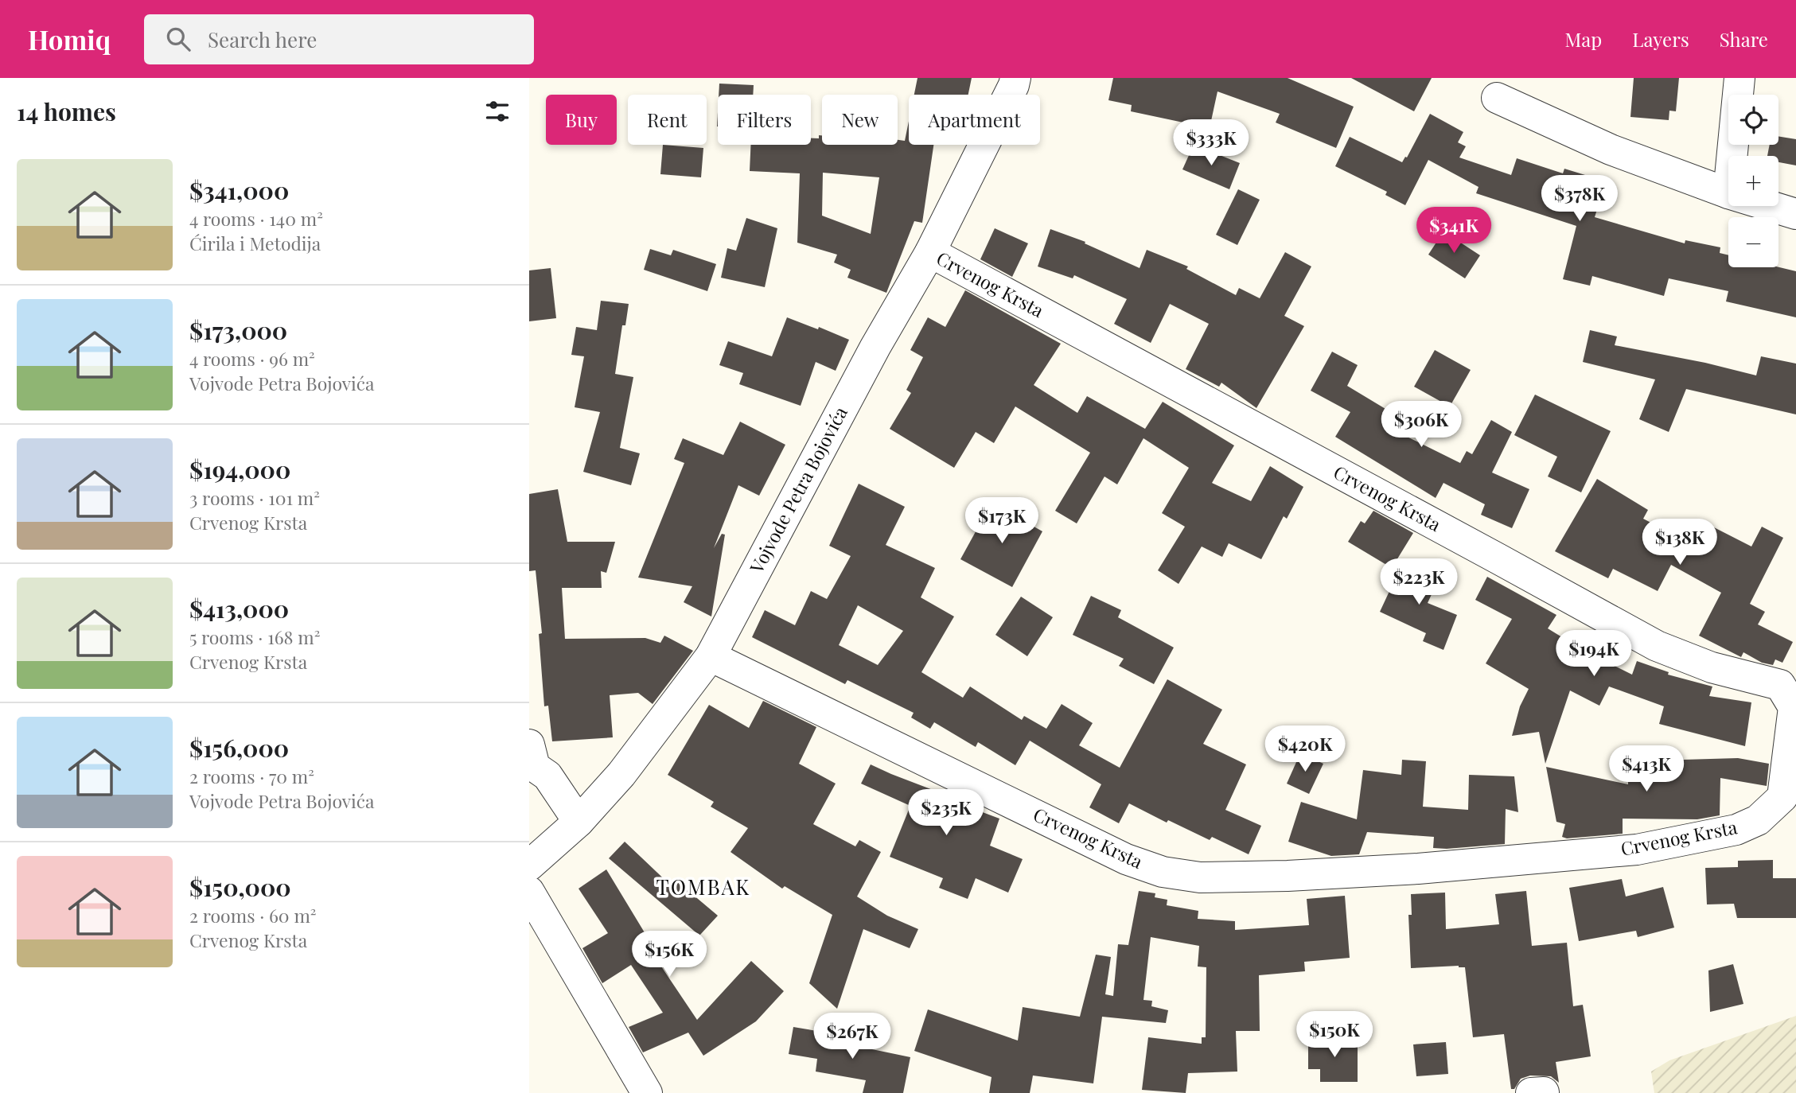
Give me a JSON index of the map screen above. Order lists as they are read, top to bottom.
{
  "streets": {
    "street": ["Crvenog Krsta", "Vojvode Petra Bojovića"]
  },
  "crossings": [
    ["Crvenog Krsta", "Vojvode Petra Bojovića"]
  ],
  "districts": ["TOMBAK"],
  "page": {
    "header": "Homiq",
    "search": "Search here",
    "nav": ["Map", "Layers", "Share"],
    "heading": "14 homes",
    "map_buttons": ["+", "−"],
    "chip": [
      "Buy",
      "Rent",
      "Filters",
      "New",
      "Apartment"
    ],
    "price": [
      "$333K",
      "$378K",
      "$341K",
      "$306K",
      "$173K",
      "$138K",
      "$223K",
      "$194K",
      "$420K",
      "$413K",
      "$235K",
      "$156K",
      "$150K",
      "$267K"
    ],
    "list": [
      {
        "name": "$341,000",
        "note": "4 rooms · 140 m² · Ćirila i Metodija"
      },
      {
        "name": "$173,000",
        "note": "4 rooms · 96 m² · Vojvode Petra Bojovića"
      },
      {
        "name": "$194,000",
        "note": "3 rooms · 101 m² · Crvenog Krsta"
      },
      {
        "name": "$413,000",
        "note": "5 rooms · 168 m² · Crvenog Krsta"
      },
      {
        "name": "$156,000",
        "note": "2 rooms · 70 m² · Vojvode Petra Bojovića"
      },
      {
        "name": "$150,000",
        "note": "2 rooms · 60 m² · Crvenog Krsta"
      }
    ]
  }
}
